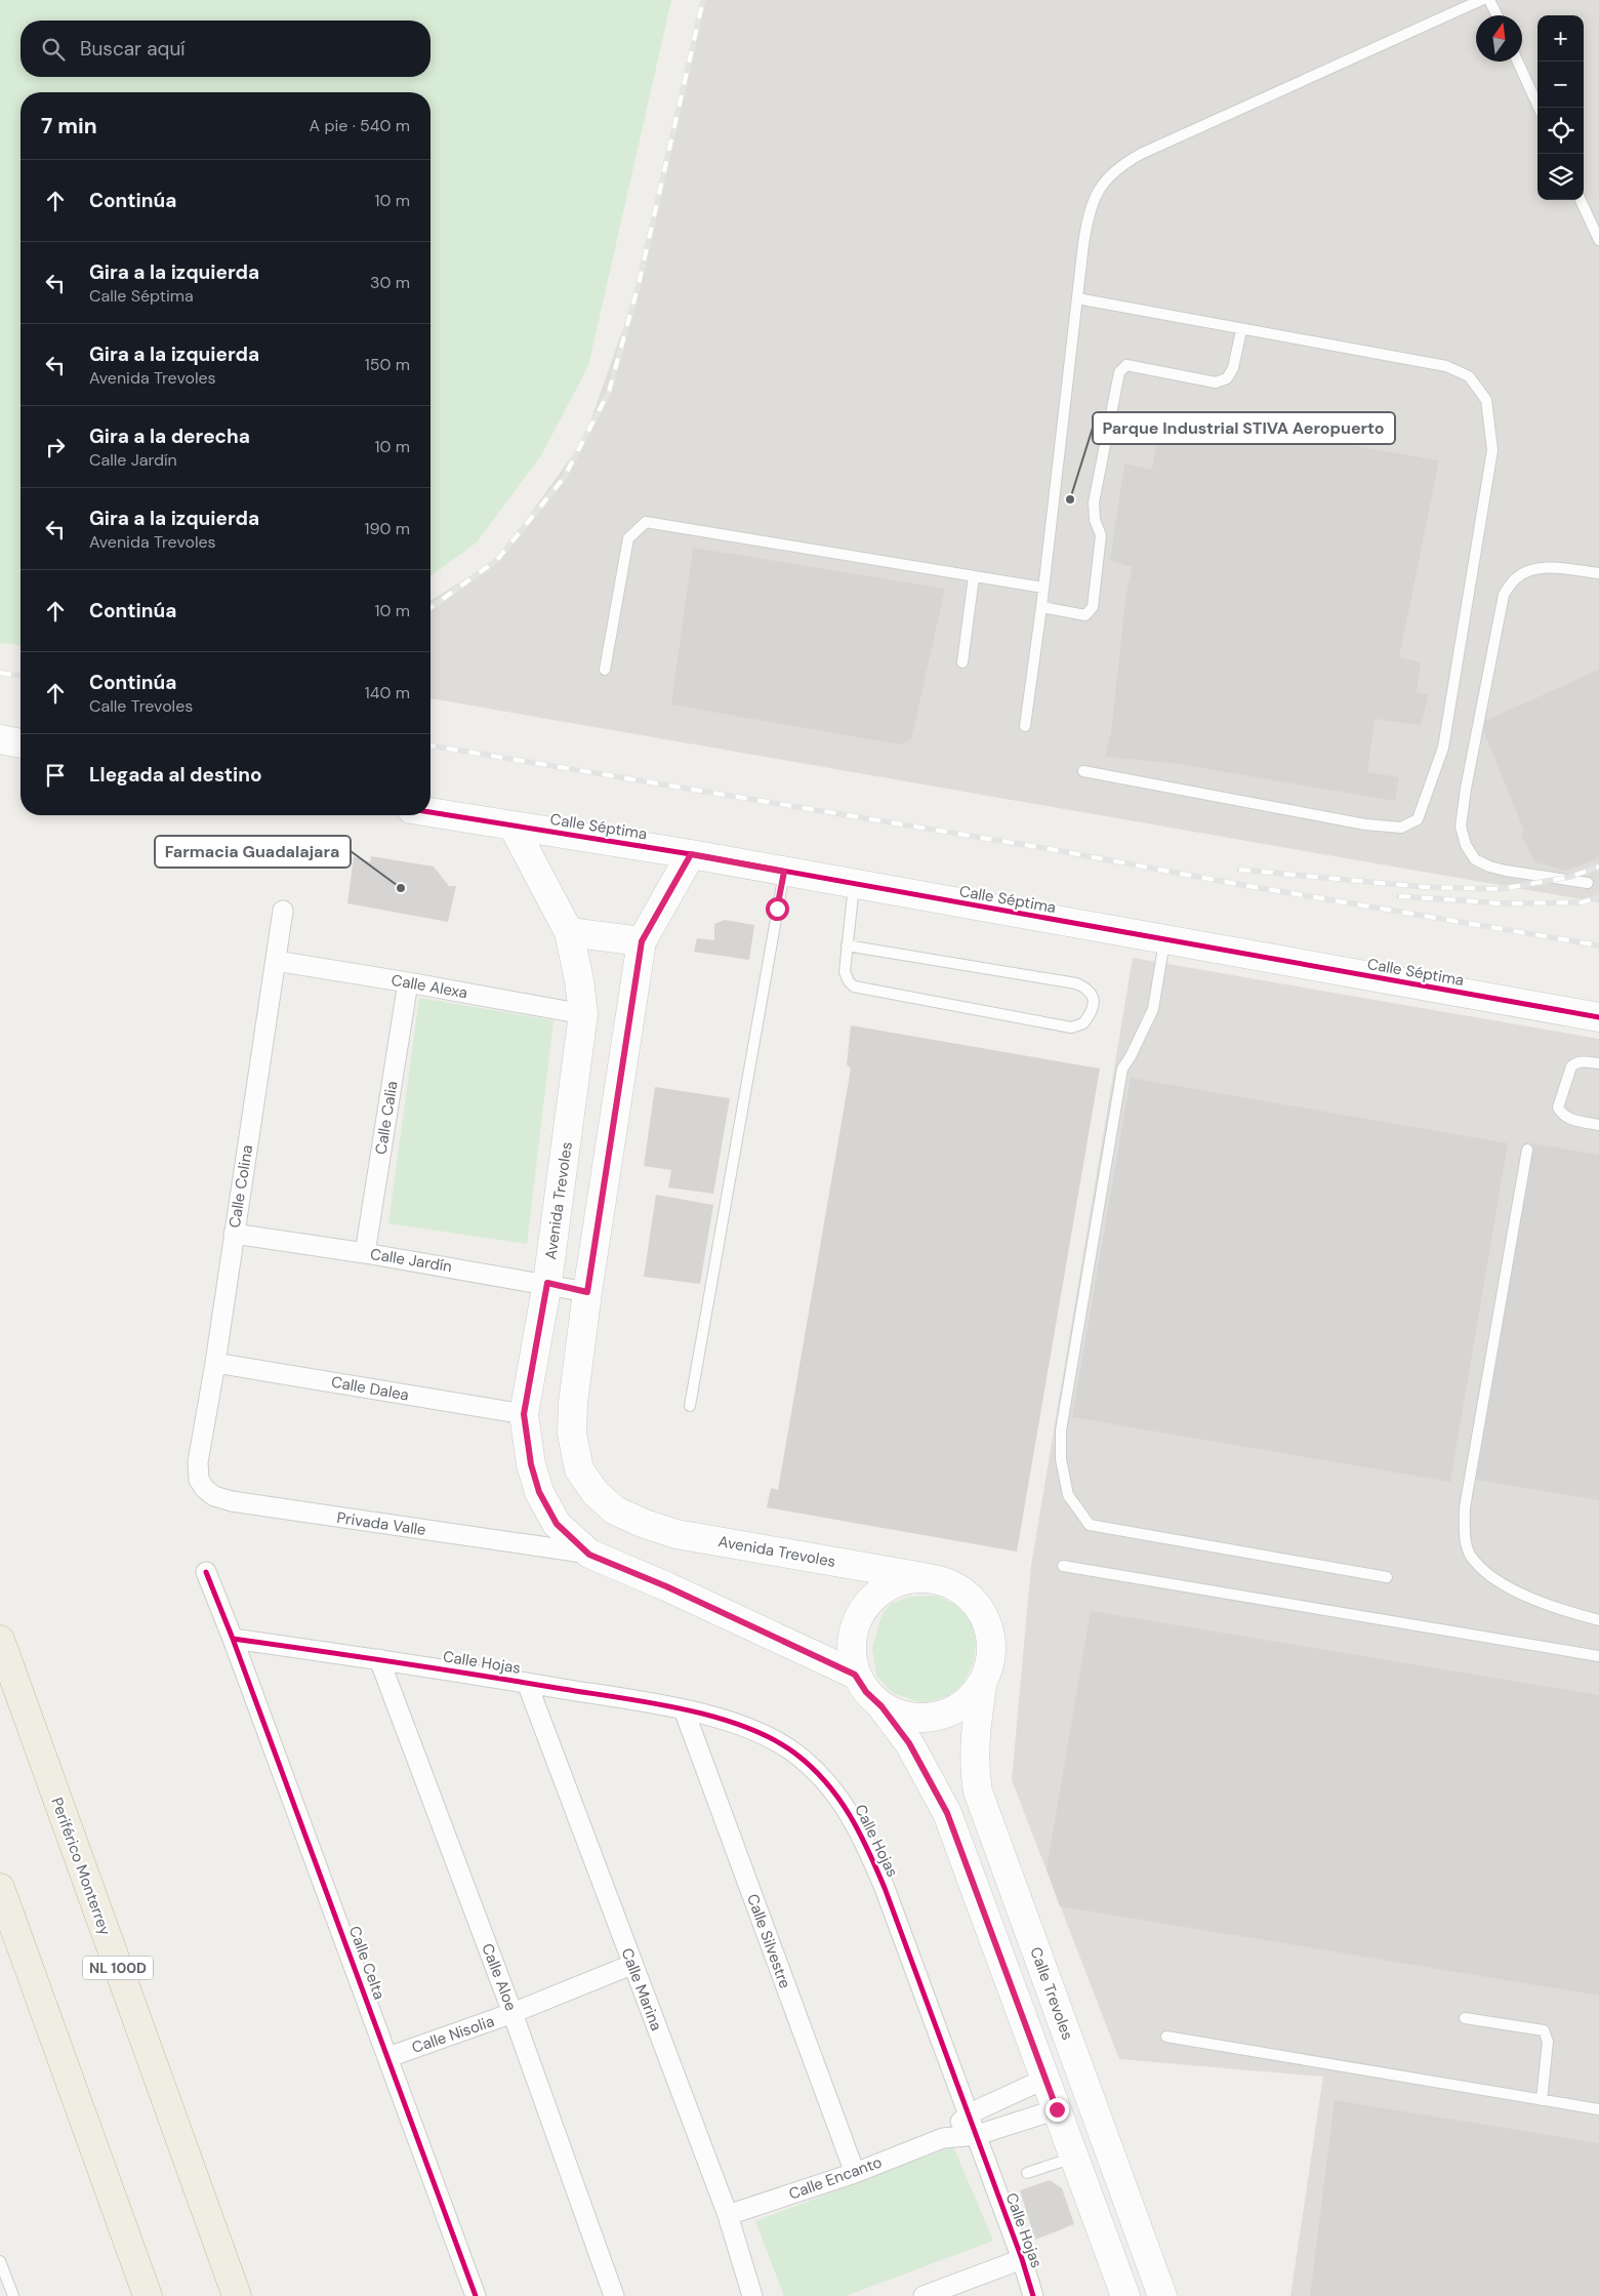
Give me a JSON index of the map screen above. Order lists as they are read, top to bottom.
{
  "streets": {
    "highway": ["Periférico Monterrey", "NL 100D"],
    "street": [
      "Calle Séptima",
      "Calle Alexa",
      "Calle Calia",
      "Calle Colina",
      "Avenida Trevoles",
      "Calle Jardín",
      "Calle Dalea",
      "Privada Valle",
      "Calle Hojas",
      "Calle Silvestre",
      "Calle Celta",
      "Calle Aloe",
      "Calle Marina",
      "Calle Trevoles",
      "Calle Nisolia",
      "Calle Encanto"
    ]
  },
  "crossings": [
    ["Calle Séptima", "Avenida Trevoles"],
    ["Calle Alexa", "Calle Calia"],
    ["Calle Alexa", "Calle Colina"],
    ["Calle Alexa", "Avenida Trevoles"],
    ["Calle Calia", "Calle Jardín"],
    ["Calle Colina", "Calle Jardín"],
    ["Calle Colina", "Calle Dalea"],
    ["Calle Colina", "Privada Valle"],
    ["Avenida Trevoles", "Calle Jardín"],
    ["Avenida Trevoles", "Calle Dalea"],
    ["Avenida Trevoles", "Privada Valle"],
    ["Avenida Trevoles", "Calle Trevoles"],
    ["Calle Hojas", "Calle Silvestre"],
    ["Calle Hojas", "Calle Celta"],
    ["Calle Hojas", "Calle Aloe"],
    ["Calle Hojas", "Calle Marina"],
    ["Calle Hojas", "Calle Encanto"],
    ["Calle Silvestre", "Calle Encanto"],
    ["Calle Celta", "Calle Nisolia"],
    ["Calle Aloe", "Calle Nisolia"],
    ["Calle Marina", "Calle Nisolia"],
    ["Calle Marina", "Calle Encanto"]
  ],
  "places": ["Parque Industrial STIVA Aeropuerto", "Farmacia Guadalajara"],
  "north": "top",
  "page": {
    "map_buttons": ["+", "−"],
    "search": "Buscar aquí",
    "heading": ["7 min", "A pie · 540 m"],
    "list": [
      ["Continúa", "10 m"],
      ["Gira a la izquierda", "Calle Séptima", "30 m"],
      ["Gira a la izquierda", "Avenida Trevoles", "150 m"],
      ["Gira a la derecha", "Calle Jardín", "10 m"],
      ["Gira a la izquierda", "Avenida Trevoles", "190 m"],
      ["Continúa", "10 m"],
      ["Continúa", "Calle Trevoles", "140 m"],
      "Llegada al destino"
    ]
  }
}
